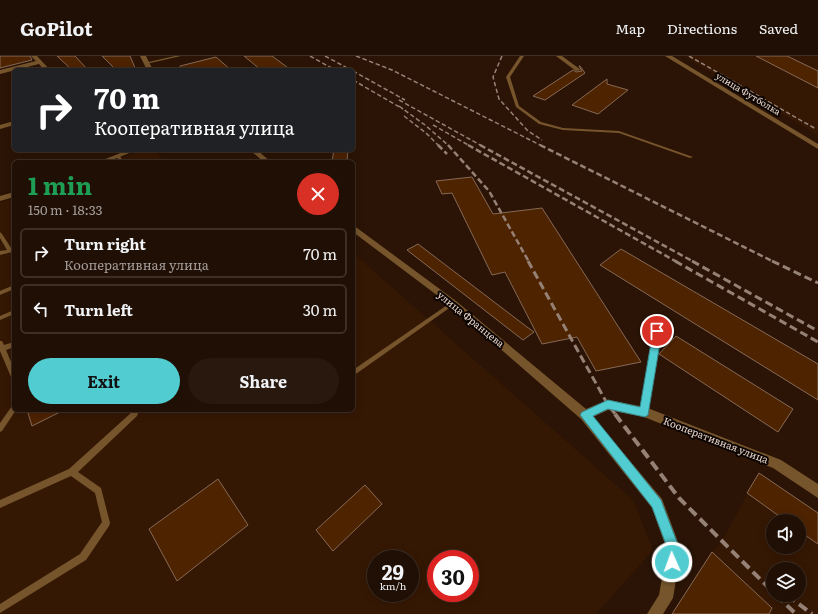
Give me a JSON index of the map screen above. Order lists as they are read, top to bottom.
{
  "streets": {
    "street": ["улица Футболка", "улица Францева", "Кооперативная улица"]
  },
  "crossings": [
    ["улица Францева", "Кооперативная улица"]
  ],
  "page": {
    "header": "GoPilot",
    "nav": ["Map", "Directions", "Saved"],
    "turn": ["70 m", "Кооперативная улица"],
    "heading": ["1 min", "150 m · 18:33"],
    "list": [
      {
        "name": "Turn right",
        "note": "Кооперативная улица",
        "value": "70 m"
      },
      {
        "name": "Turn left",
        "value": "30 m"
      }
    ],
    "buttons": ["Exit", "Share"],
    "speed": "29 km/h",
    "limit": "30"
  }
}
